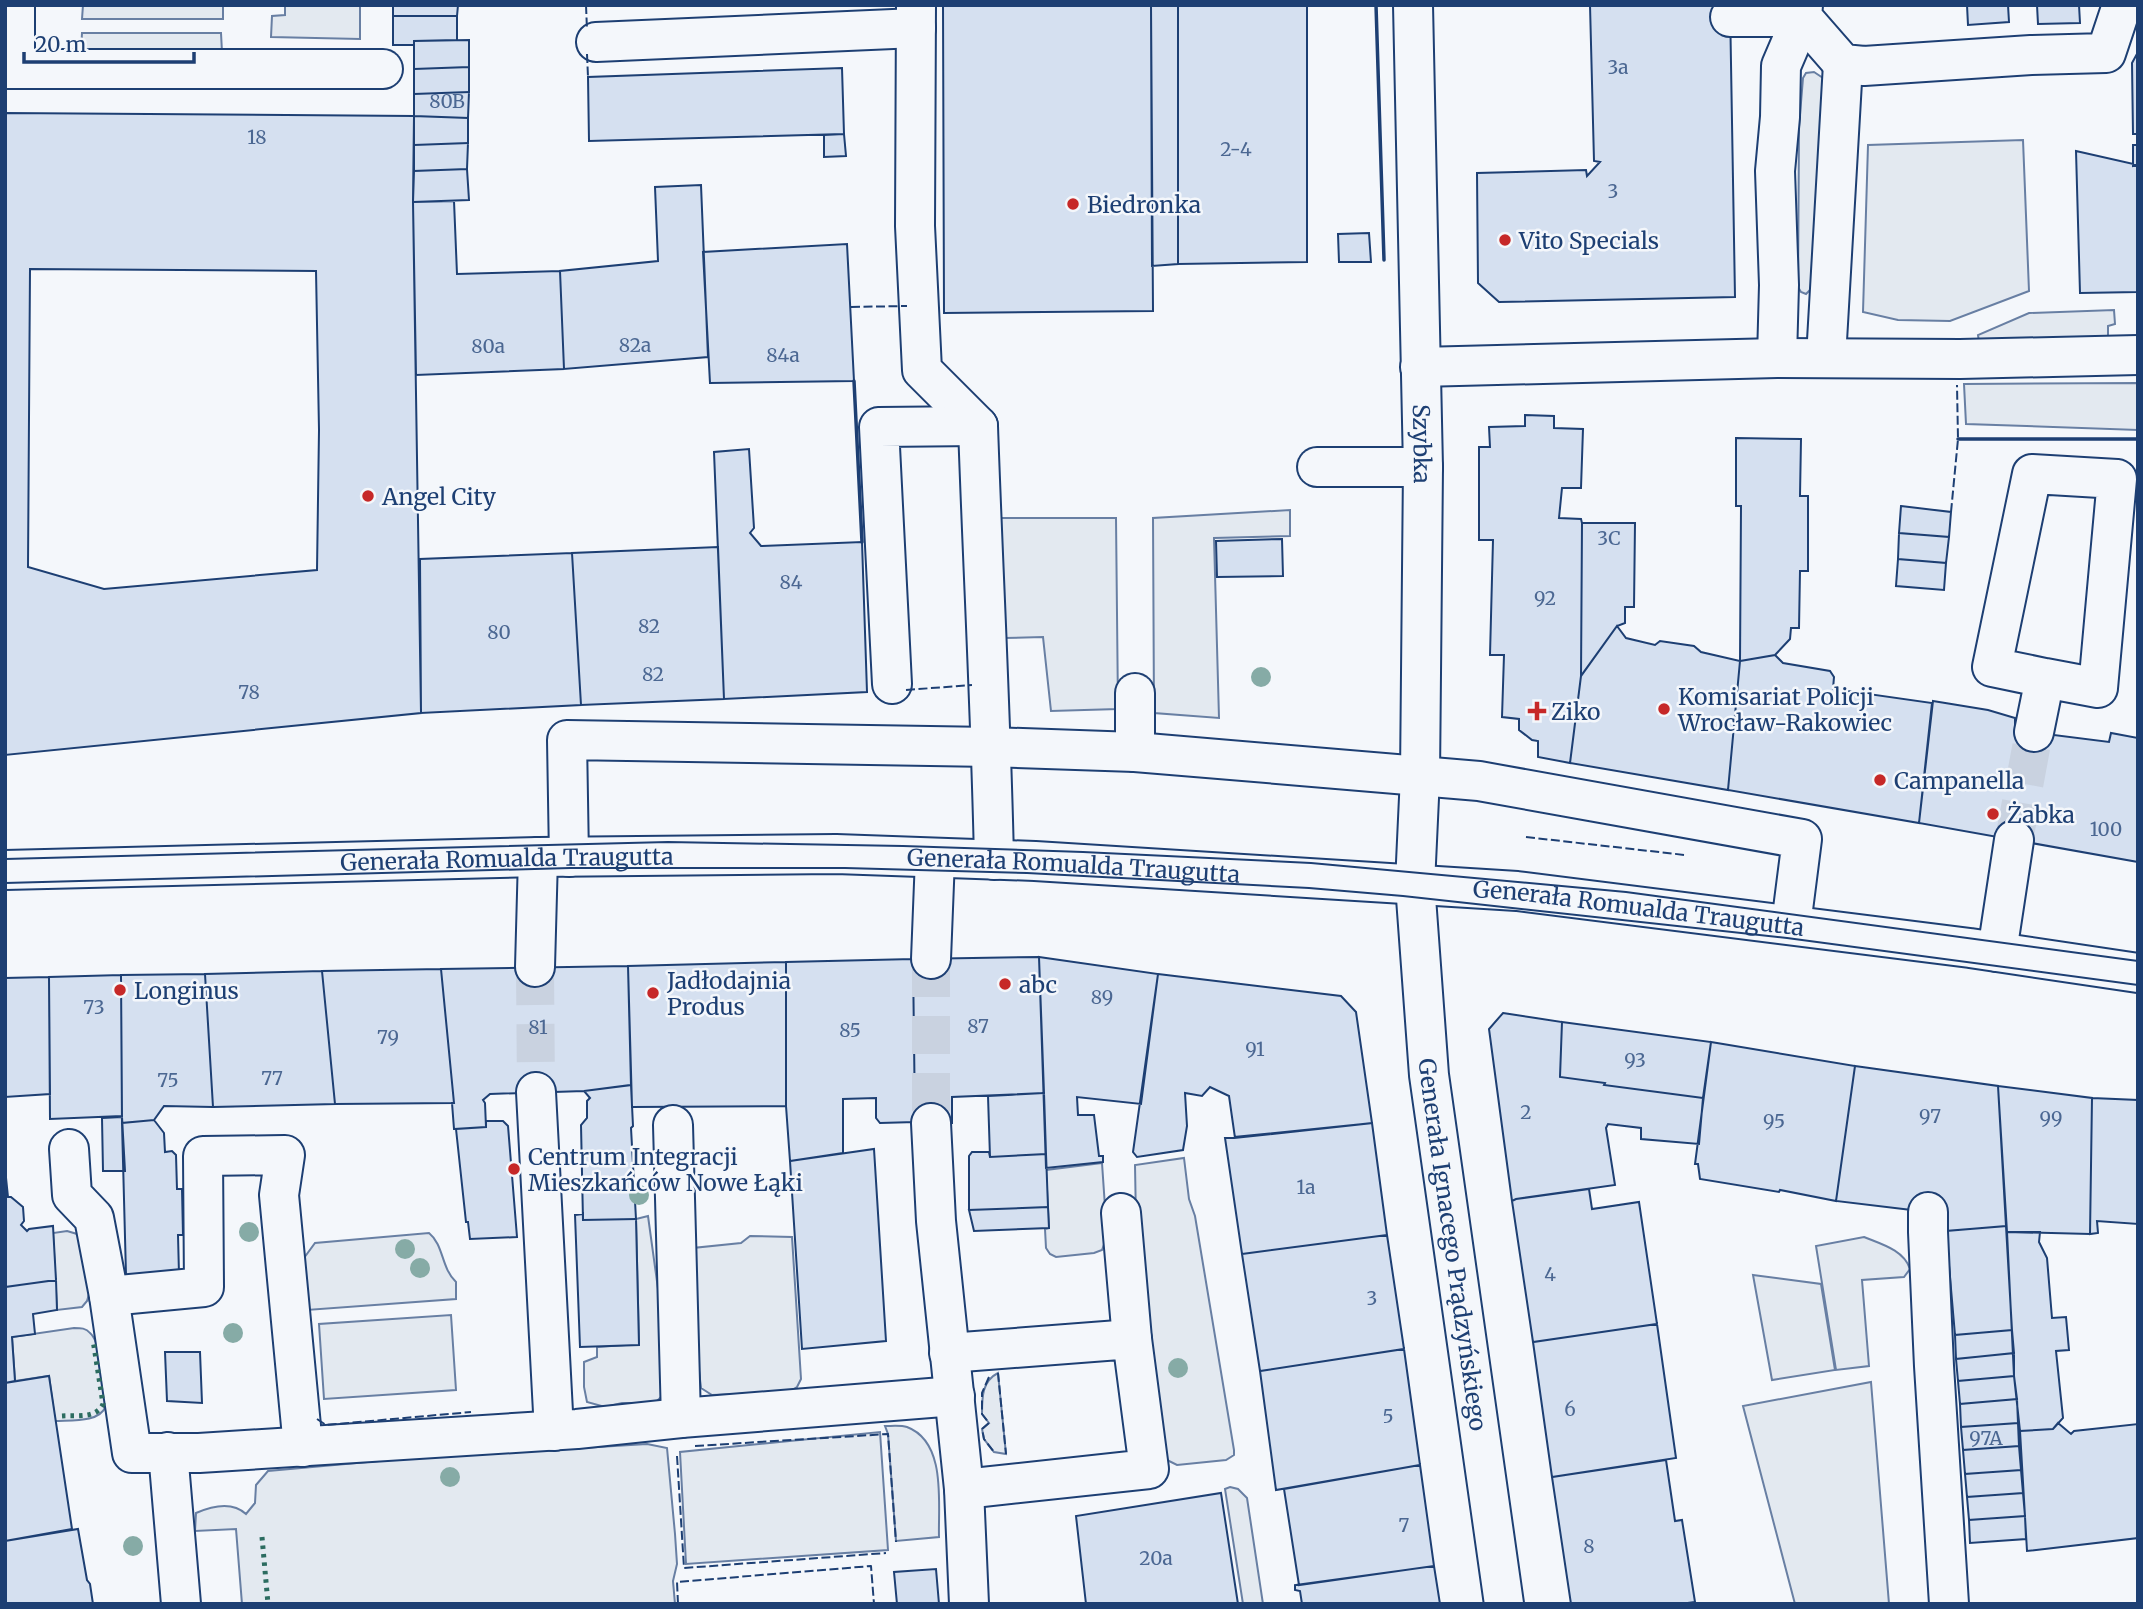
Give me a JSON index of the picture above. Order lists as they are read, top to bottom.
{
  "streets": {
    "street": ["Szybka", "Generała Romualda Traugutta", "Generała Ignacego Prądzyńskiego"]
  },
  "crossings": [
    ["Szybka", "Generała Romualda Traugutta"],
    ["Szybka", "Generała Ignacego Prądzyńskiego"],
    ["Generała Romualda Traugutta", "Generała Ignacego Prądzyńskiego"]
  ],
  "places": {
    "other": [
      "Biedronka",
      "Vito Specials",
      "Angel City",
      "Komisariat Policji Wrocław-Rakowiec",
      "Campanella",
      "Żabka",
      "abc",
      "Longinus",
      "Jadłodajnia Produs",
      "Centrum Integracji Mieszkańców Nowe Łąki"
    ],
    "health": ["Ziko"]
  },
  "house_numbers": [
    "3a",
    "80B",
    "18",
    "2-4",
    "3",
    "82a",
    "80a",
    "84a",
    "3C",
    "84",
    "92",
    "82",
    "80",
    "82",
    "78",
    "100",
    "89",
    "73",
    "87",
    "81",
    "85",
    "79",
    "91",
    "93",
    "77",
    "75",
    "2",
    "97",
    "99",
    "95",
    "1a",
    "4",
    "3",
    "6",
    "5",
    "97A",
    "7",
    "8",
    "20a"
  ],
  "scale_bar": "20 m"
}
